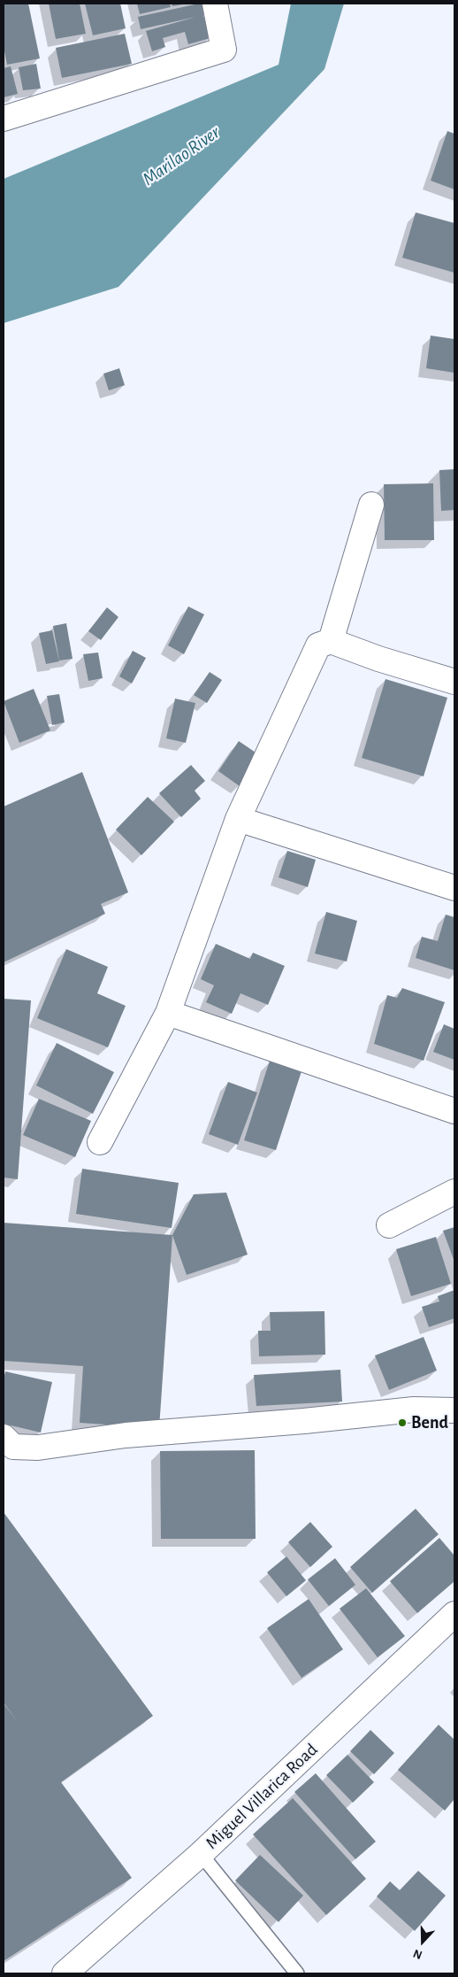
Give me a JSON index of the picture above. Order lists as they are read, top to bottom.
{
  "streets": {
    "street": ["Miguel Villarica Road"]
  },
  "water": ["Marilao River"],
  "places": ["Bend"],
  "north": "bottom"
}
